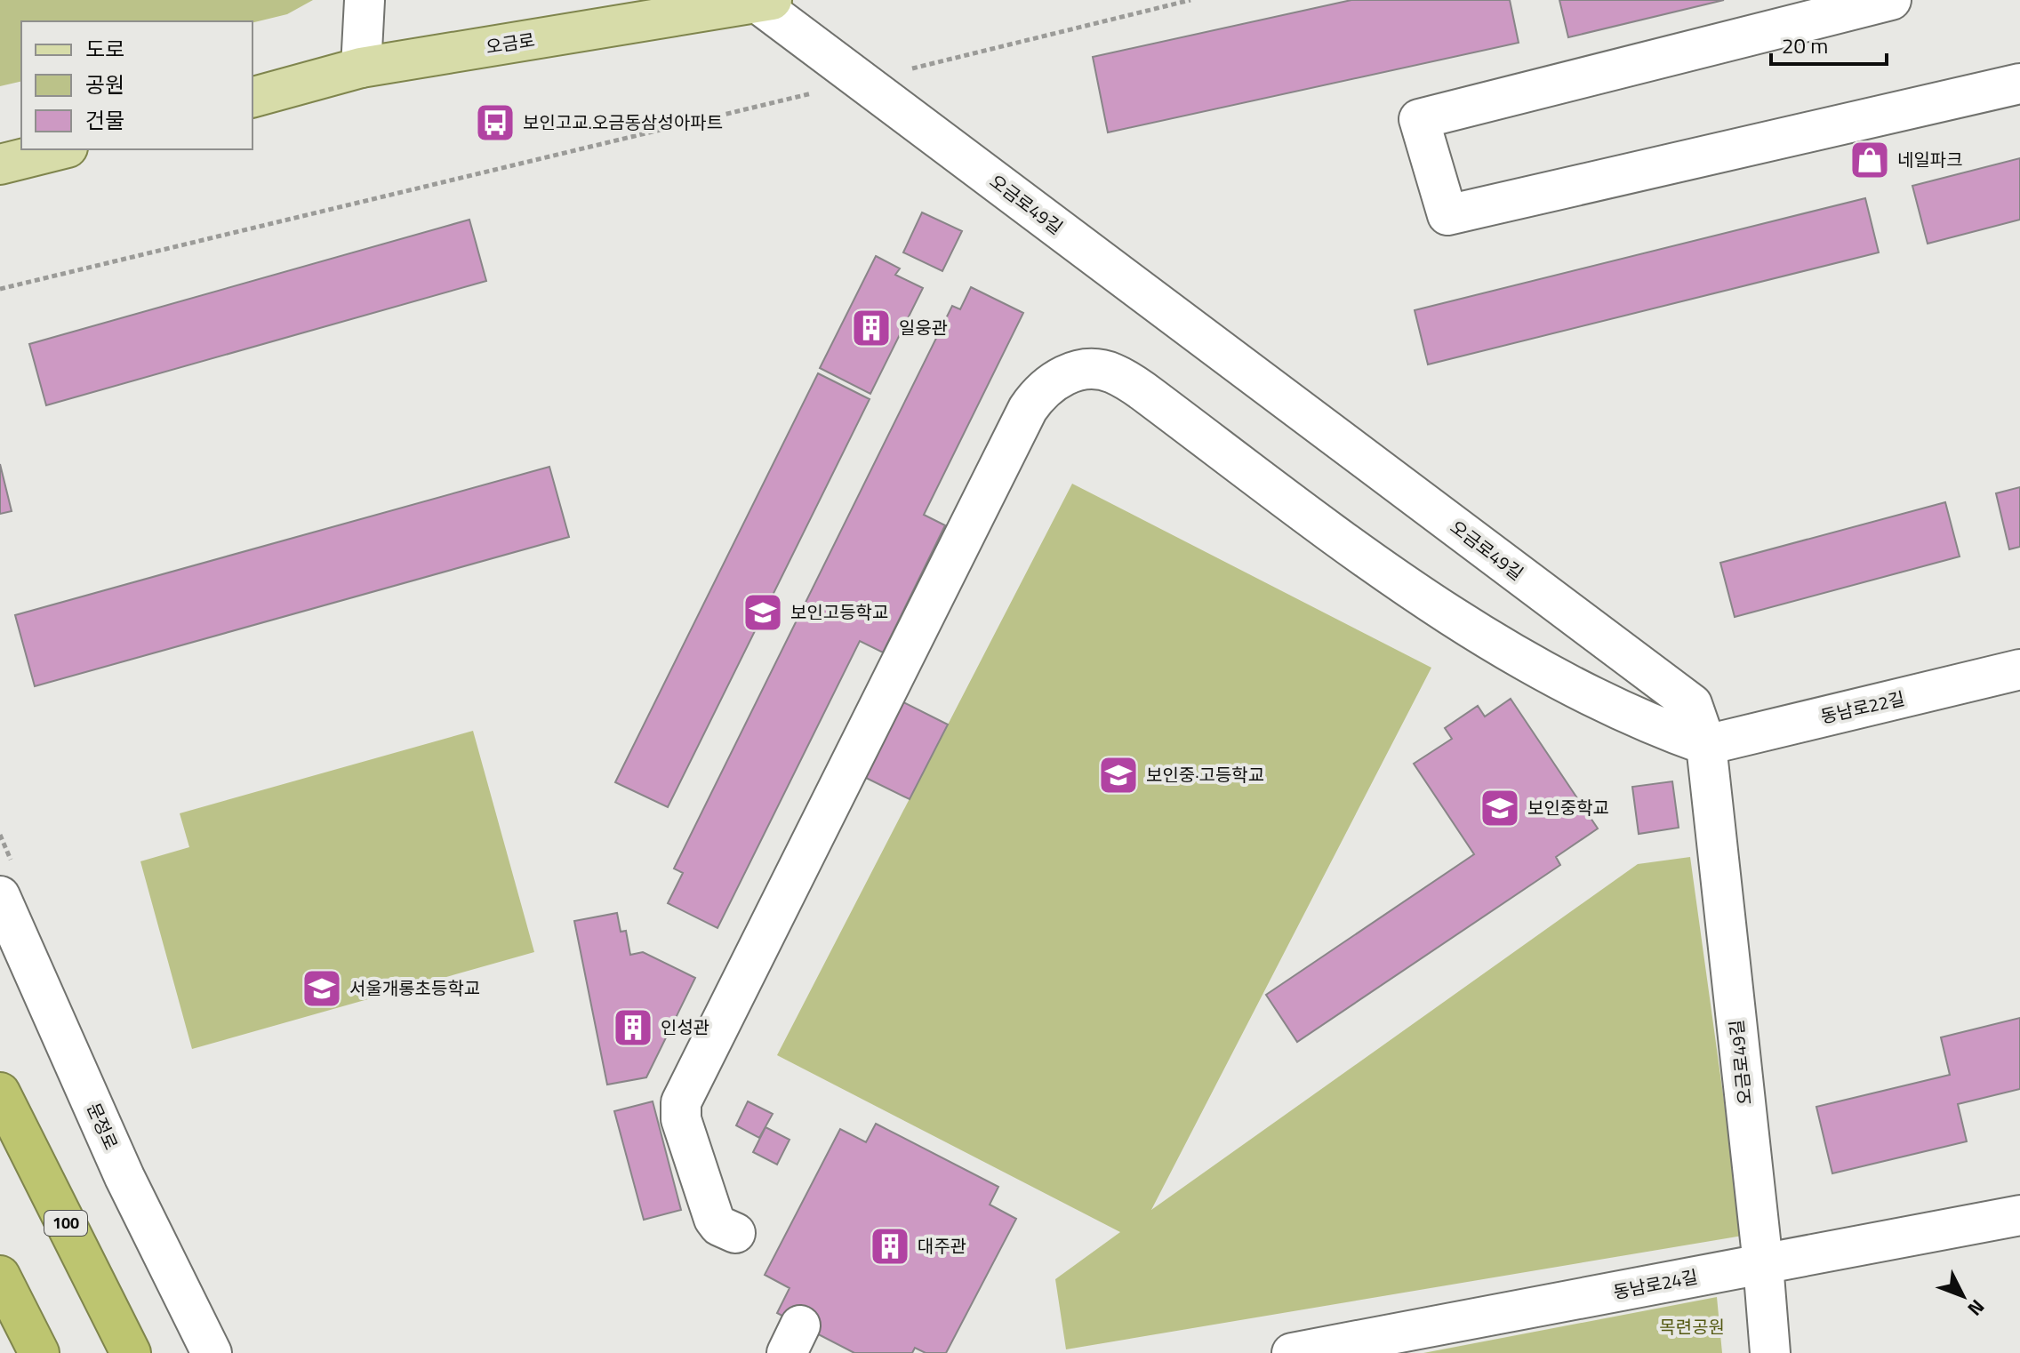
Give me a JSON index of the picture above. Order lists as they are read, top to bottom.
{
  "streets": {
    "highway": ["100"],
    "main road": ["오금로"],
    "street": [
      "오금로49길",
      "동남로22길",
      "문정로",
      "동남로24길"
    ]
  },
  "crossings": [
    ["오금로", "오금로49길"],
    ["오금로49길", "동남로22길"],
    ["오금로49길", "동남로24길"]
  ],
  "parks": ["목련공원"],
  "places": {
    "bus stop": ["보인고교.오금동삼성아파트"],
    "shop": ["네일파크"],
    "building": ["일웅관", "인성관", "대주관"],
    "school or university": [
      "보인고등학교",
      "보인중·고등학교",
      "보인중학교",
      "서울개롱초등학교"
    ]
  },
  "legend": ["도로", "공원", "건물"],
  "scale_bar": "20 m",
  "north": "bottom right"
}
